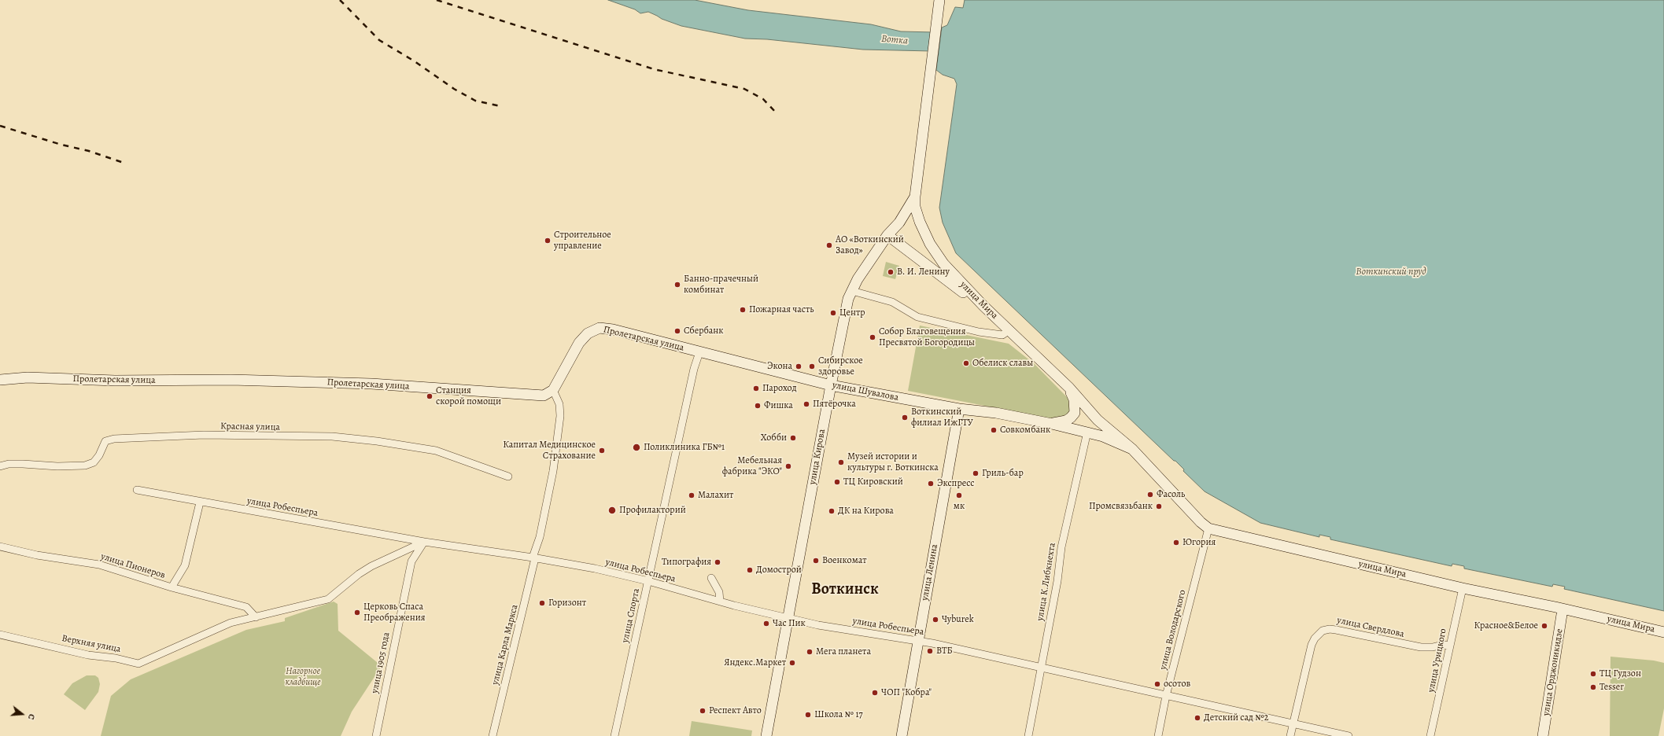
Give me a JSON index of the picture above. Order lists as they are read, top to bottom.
{
  "streets": {
    "main road": [
      "улица Мира",
      "Пролетарская улица",
      "улица Шувалова",
      "улица Кирова",
      "улица Ленина",
      "улица Орджоникидзе"
    ],
    "street": [
      "Красная улица",
      "улица Робеспьера",
      "улица Пионеров",
      "улица К.Либкнехта",
      "улица Спорта",
      "улица Свердлова",
      "улица Володарского",
      "Верхняя улица",
      "улица Карла Маркса",
      "улица Урицкого",
      "улица 1905 года"
    ]
  },
  "crossings": [
    ["улица Мира", "улица Шувалова"],
    ["улица Мира", "улица Кирова"],
    ["улица Мира", "улица К.Либкнехта"],
    ["улица Мира", "улица Володарского"],
    ["улица Мира", "улица Урицкого"],
    ["улица Мира", "улица Орджоникидзе"],
    ["Пролетарская улица", "улица Шувалова"],
    ["Пролетарская улица", "улица Спорта"],
    ["Пролетарская улица", "улица Карла Маркса"],
    ["улица Шувалова", "улица Кирова"],
    ["улица Шувалова", "улица Ленина"],
    ["улица Шувалова", "улица Спорта"],
    ["улица Кирова", "улица Робеспьера"],
    ["улица Робеспьера", "улица Ленина"],
    ["улица Робеспьера", "улица К.Либкнехта"],
    ["улица Робеспьера", "улица Спорта"],
    ["улица Робеспьера", "улица Свердлова"],
    ["улица Робеспьера", "улица Володарского"],
    ["улица Робеспьера", "улица Карла Маркса"],
    ["улица Робеспьера", "улица 1905 года"],
    ["улица Пионеров", "Верхняя улица"],
    ["улица Свердлова", "улица Урицкого"]
  ],
  "districts": ["Воткинск"],
  "water": ["Вотка", "Воткинский пруд"],
  "parks": ["Нагорное кладбище"],
  "places": [
    "Строительное управление",
    "АО «Воткинский Завод»",
    "В. И. Ленину",
    "Банно-прачечный комбинат",
    "Пожарная часть",
    "Центр",
    "Сбербанк",
    "Собор Благовещения Пресвятой Богородицы",
    "Обелиск славы",
    "Экона",
    "Сибирское здоровье",
    "Пароход",
    "Станция скорой помощи",
    "Пятёрочка",
    "Фишка",
    "Воткинский филиал ИжГТУ",
    "Совкомбанк",
    "Хобби",
    "Поликлиника ГБ№1",
    "Капитал Медицинское Страхование",
    "Музей истории и культуры г. Воткинска",
    "Мебельная фабрика \"ЭКО\"",
    "Гриль-бар",
    "ТЦ Кировский",
    "Экспресс",
    "Фасоль",
    "Малахит",
    "мк",
    "Промсвязьбанк",
    "Профилакторий",
    "ДК на Кирова",
    "Югория",
    "Военкомат",
    "Типография",
    "Домострой",
    "Горизонт",
    "Церковь Спаса Преображения",
    "Чуburek",
    "Час Пик",
    "Красное&Белое",
    "ВТБ",
    "Мега планета",
    "Яндекс.Маркет",
    "ТЦ Гудзон",
    "осотов",
    "Tesser",
    "ЧОП \"Кобра\"",
    "Респект Авто",
    "Школа № 17",
    "Детский сад №2"
  ],
  "north": "right"
}
